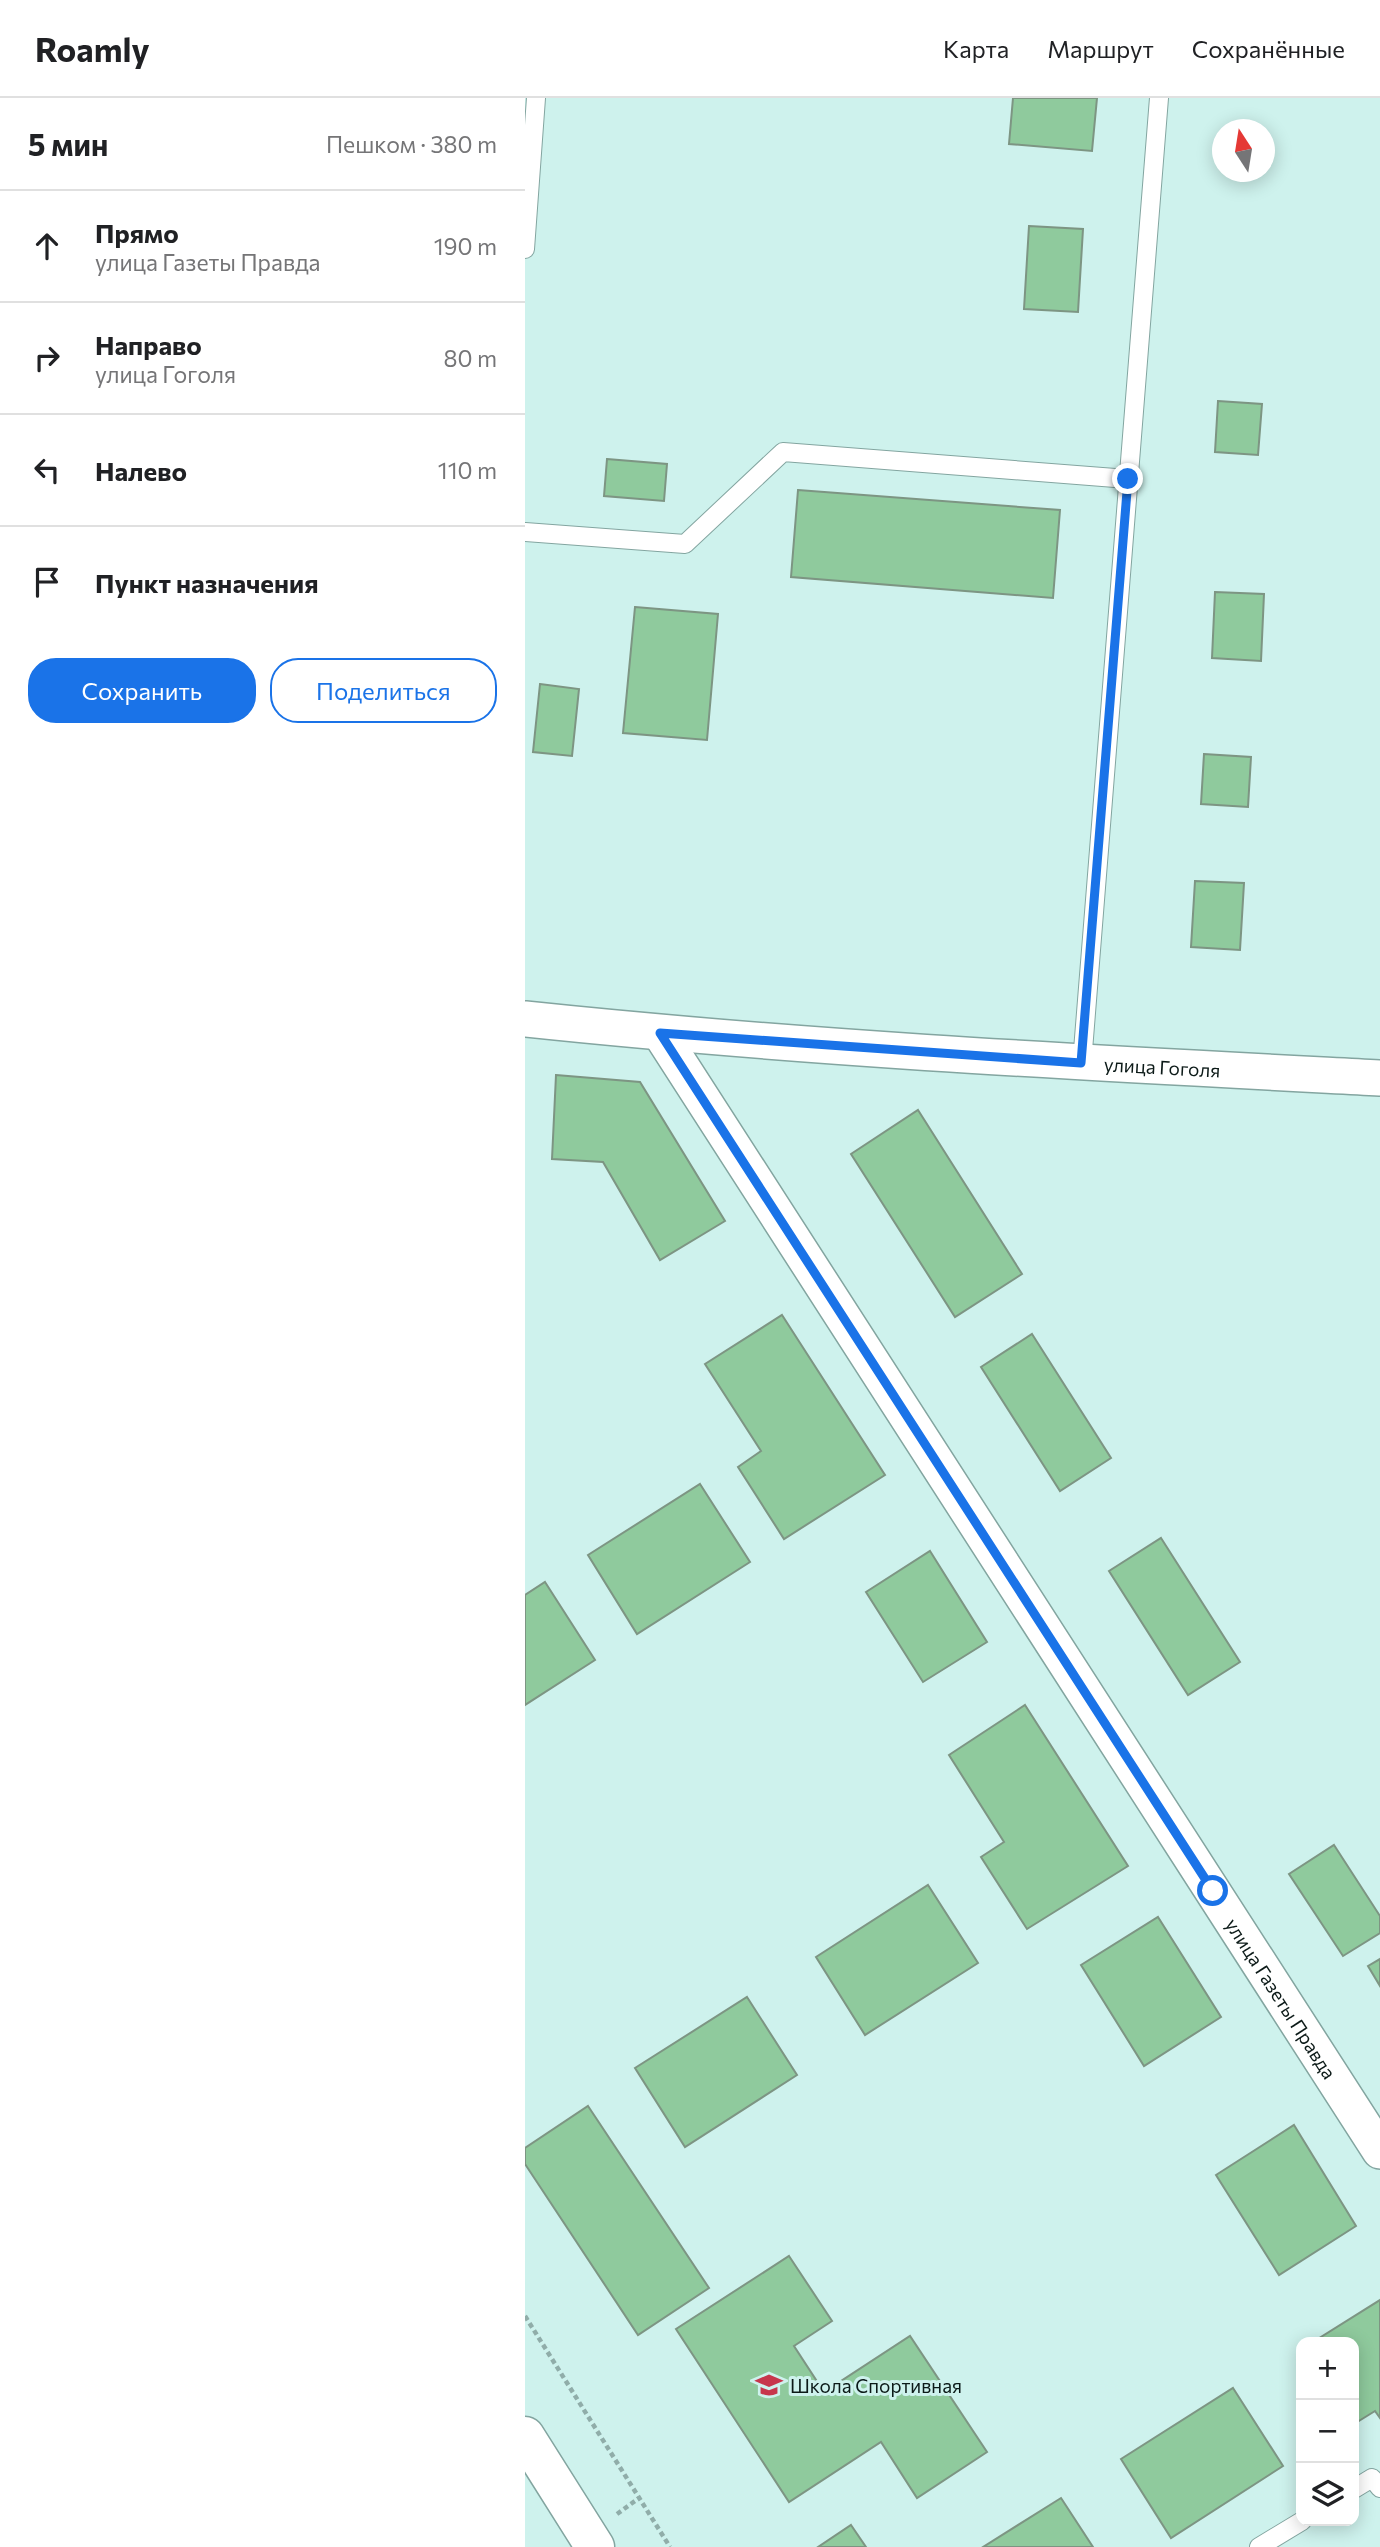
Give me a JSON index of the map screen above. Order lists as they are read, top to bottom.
{
  "streets": {
    "street": ["улица Гоголя", "улица Газеты Правда"]
  },
  "crossings": [
    ["улица Гоголя", "улица Газеты Правда"]
  ],
  "places": {
    "school or university": ["Школа Спортивная"]
  },
  "north": "top",
  "page": {
    "header": "Roamly",
    "nav": ["Карта", "Маршрут", "Сохранённые"],
    "heading": ["5 мин", "Пешком · 380 m"],
    "list": [
      ["Прямо", "улица Газеты Правда", "190 m"],
      ["Направо", "улица Гоголя", "80 m"],
      ["Налево", "110 m"],
      "Пункт назначения"
    ],
    "buttons": ["Сохранить", "Поделиться"],
    "map_buttons": ["+", "−"]
  }
}
